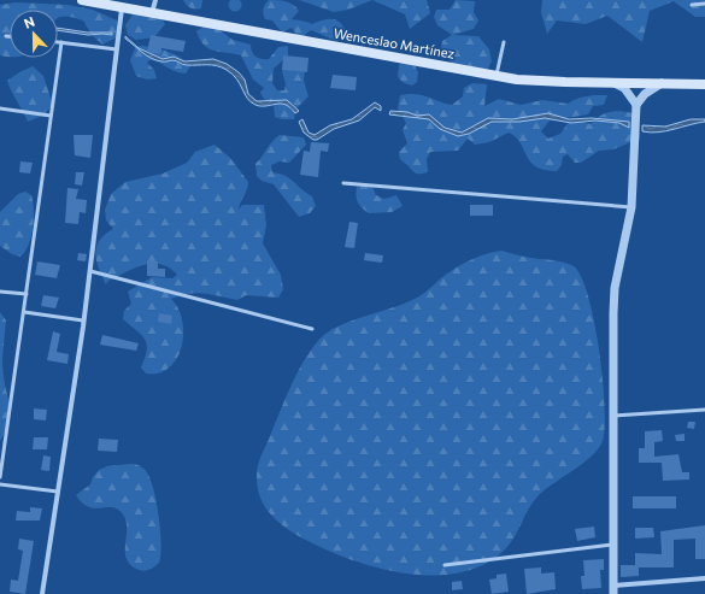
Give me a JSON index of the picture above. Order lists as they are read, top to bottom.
{
  "streets": {
    "main road": ["Wenceslao Martínez"]
  },
  "north": "top"
}
